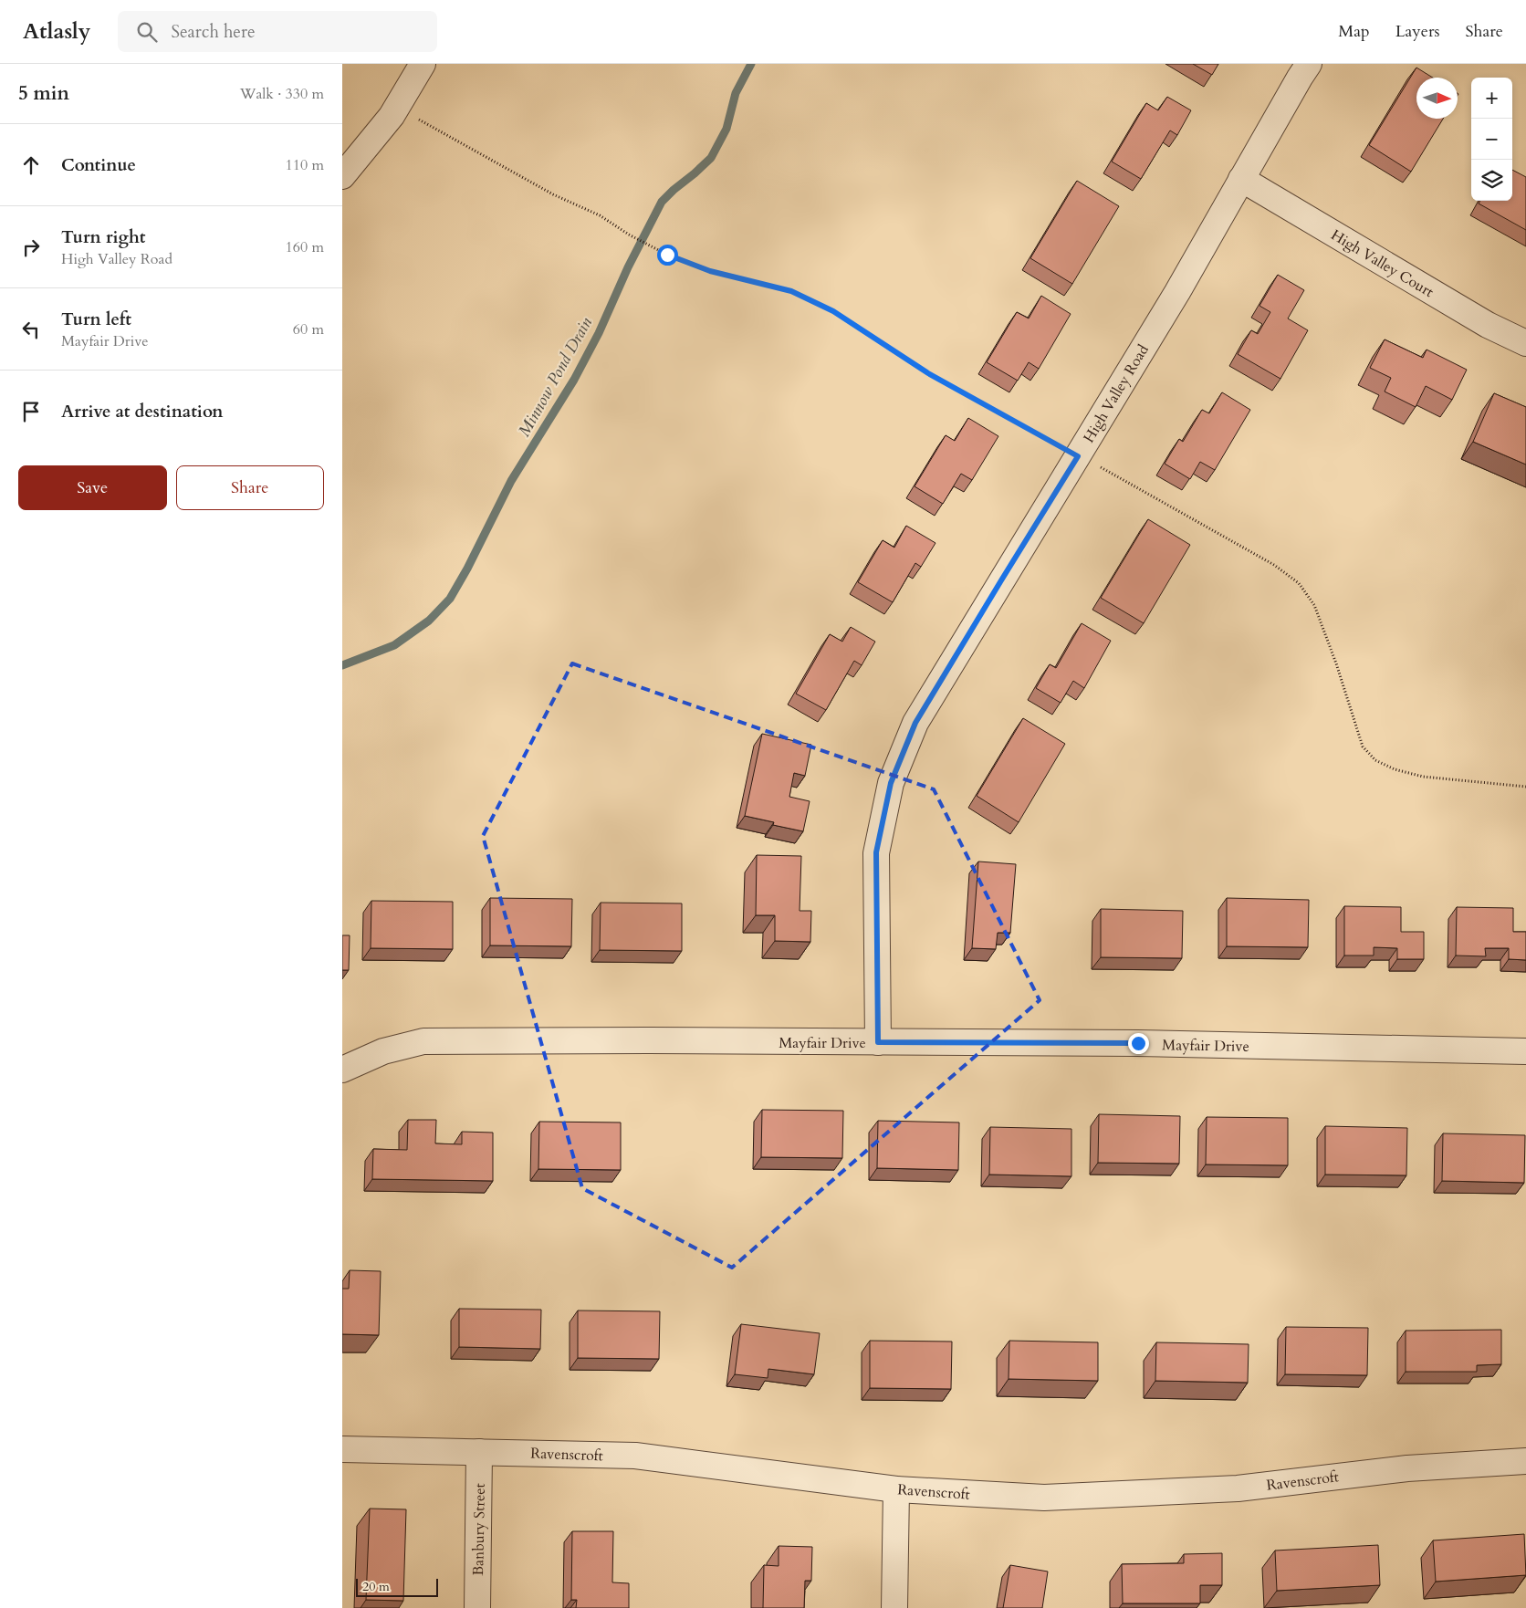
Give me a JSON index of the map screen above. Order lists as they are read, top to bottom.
{
  "streets": {
    "street": [
      "High Valley Court",
      "High Valley Road",
      "Mayfair Drive",
      "Ravenscroft",
      "Banbury Street"
    ]
  },
  "crossings": [
    ["High Valley Court", "High Valley Road"],
    ["High Valley Road", "Mayfair Drive"],
    ["Ravenscroft", "Banbury Street"]
  ],
  "water": ["Minnow Pond Drain"],
  "scale_bar": "20 m",
  "north": "right",
  "page": {
    "header": "Atlasly",
    "search": "Search here",
    "nav": ["Map", "Layers", "Share"],
    "heading": ["5 min", "Walk · 330 m"],
    "map_buttons": ["+", "−"],
    "list": [
      ["Continue", "110 m"],
      ["Turn right", "High Valley Road", "160 m"],
      ["Turn left", "Mayfair Drive", "60 m"],
      "Arrive at destination"
    ],
    "buttons": ["Save", "Share"],
    "scale": "20 m"
  }
}
